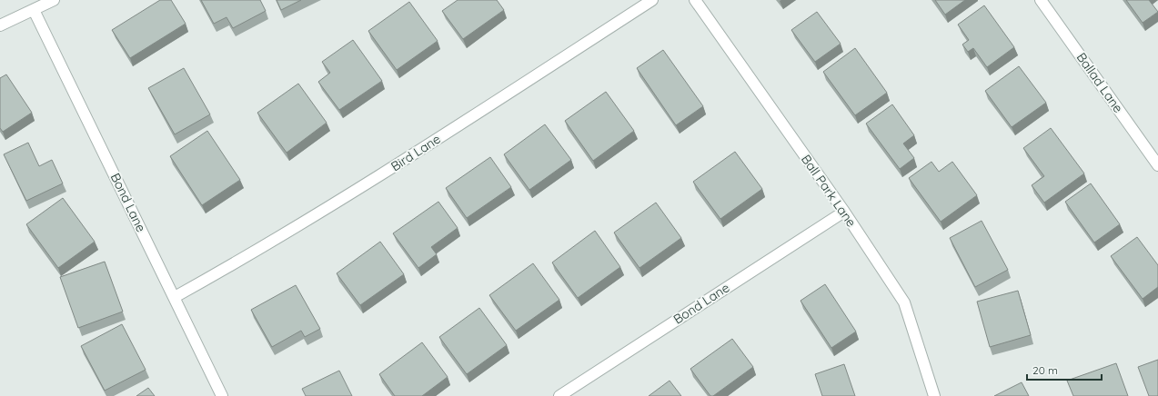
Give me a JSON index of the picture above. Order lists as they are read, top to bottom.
{
  "streets": {
    "street": [
      "Ballad Lane",
      "Bird Lane",
      "Ball Park Lane",
      "Bond Lane"
    ]
  },
  "crossings": [
    ["Bird Lane", "Bond Lane"],
    ["Ball Park Lane", "Bond Lane"]
  ],
  "scale_bar": "20 m"
}
